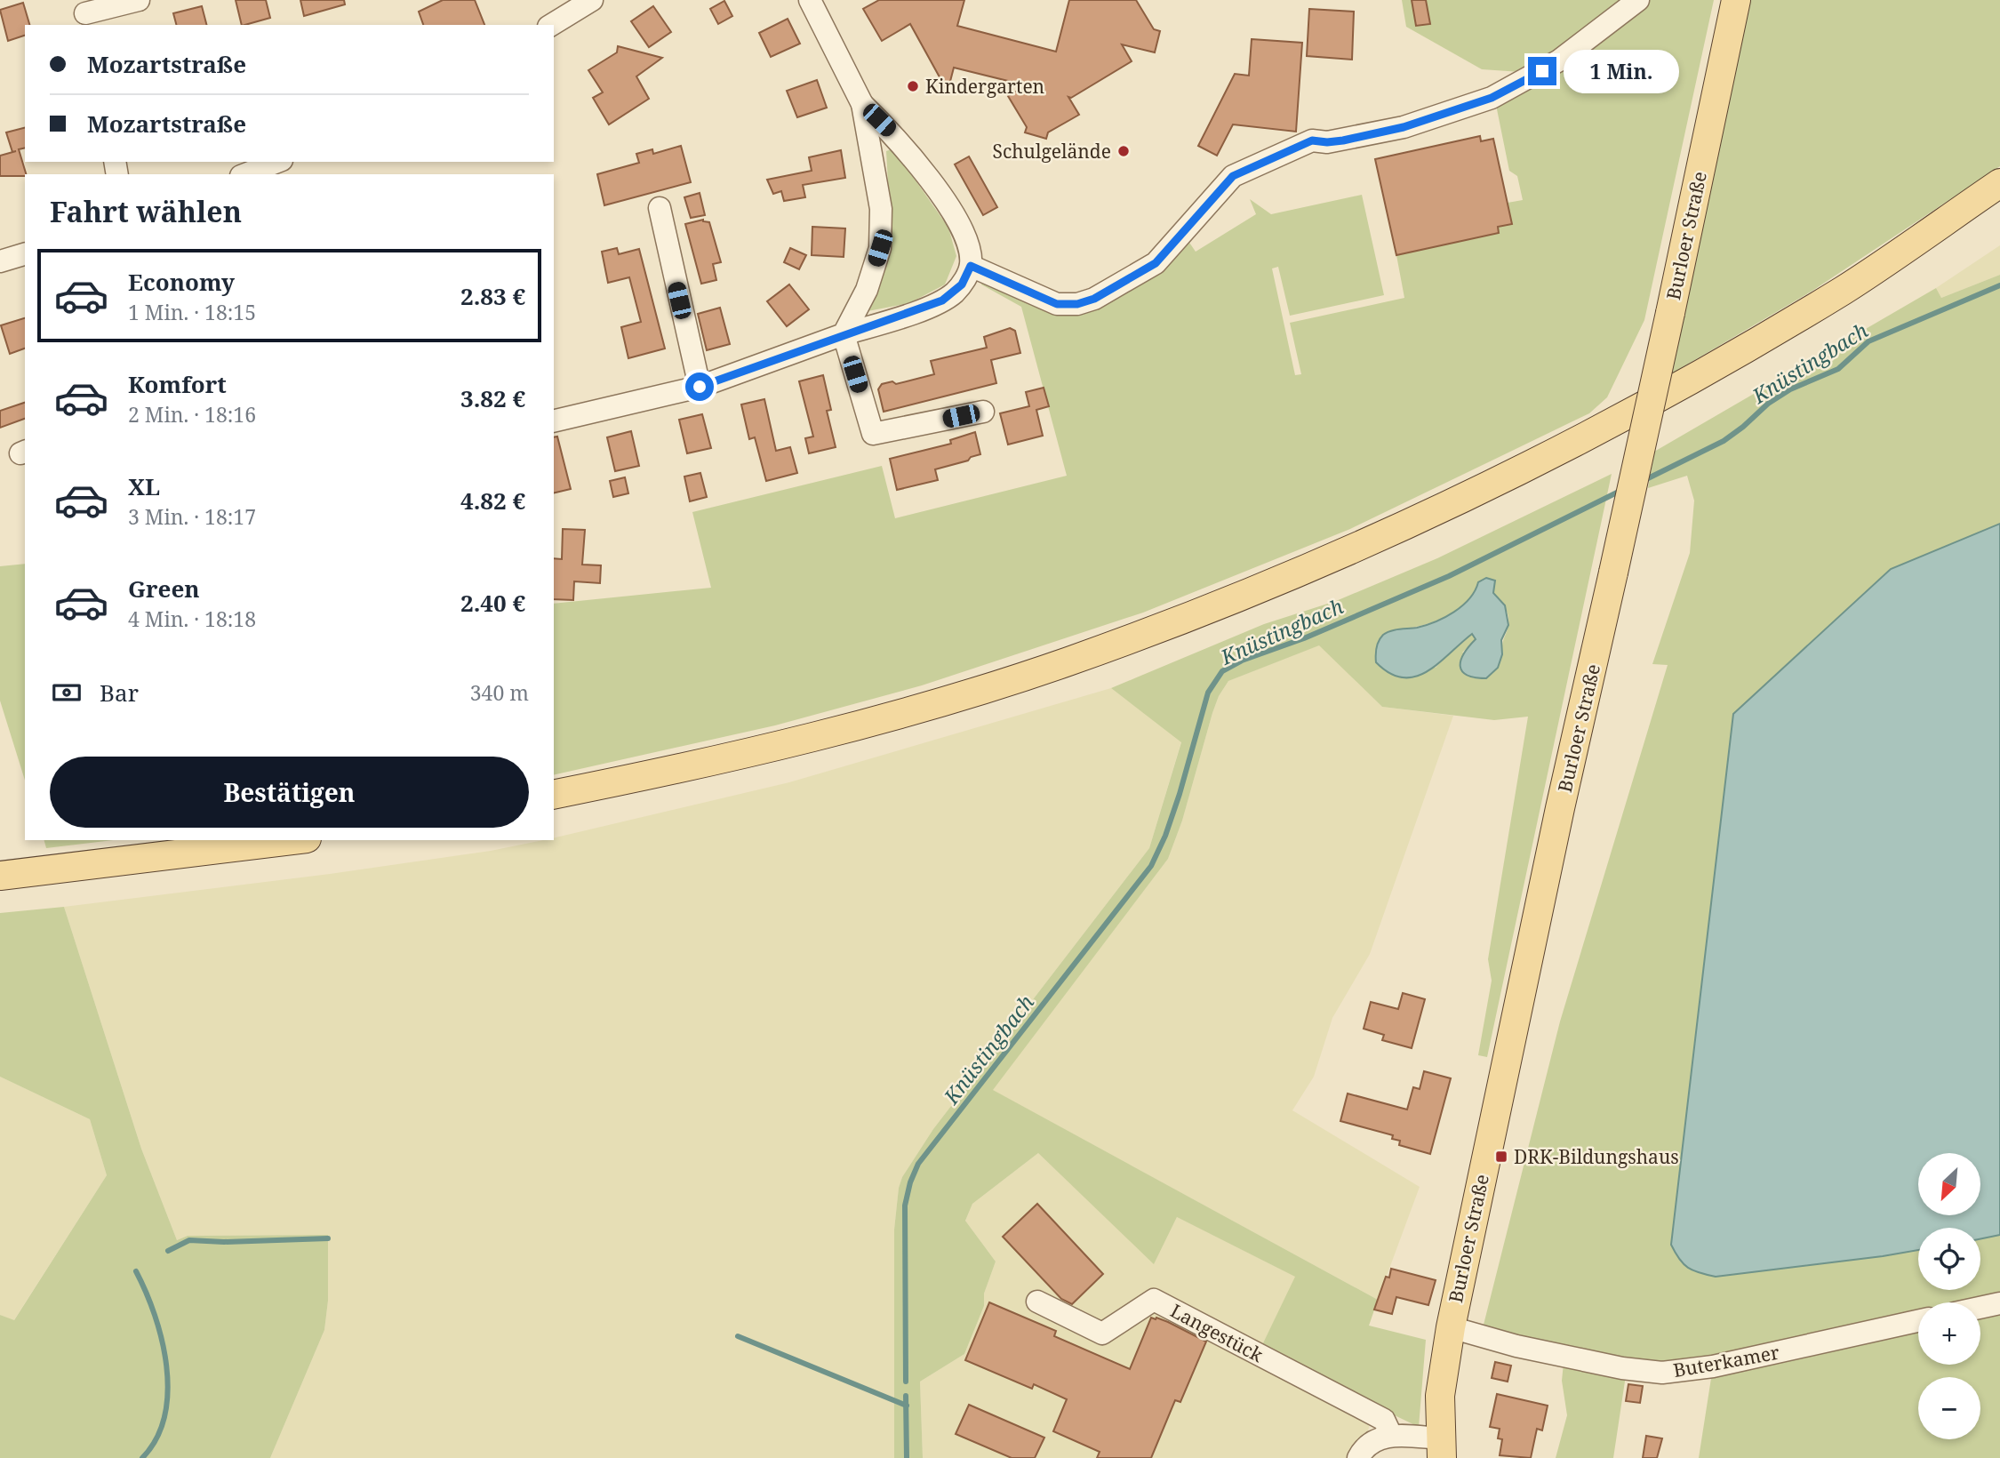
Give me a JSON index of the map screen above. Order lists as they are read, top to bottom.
{
  "streets": {
    "main road": ["Burloer Straße"],
    "street": ["Langestück", "Buterkamer"]
  },
  "crossings": [
    ["Burloer Straße", "Buterkamer"]
  ],
  "water": ["Knüstingbach"],
  "places": {
    "other": ["Kindergarten", "Schulgelände"],
    "transit": ["DRK-Bildungshaus"]
  },
  "north": "bottom left",
  "page": {
    "banner": ["Mozartstraße", "Mozartstraße"],
    "bubble": "1 Min.",
    "heading": "Fahrt wählen",
    "list": [
      {
        "name": "Economy",
        "note": "1 Min. · 18:15",
        "value": "2.83 €"
      },
      {
        "name": "Komfort",
        "note": "2 Min. · 18:16",
        "value": "3.82 €"
      },
      {
        "name": "XL",
        "note": "3 Min. · 18:17",
        "value": "4.82 €"
      },
      {
        "name": "Green",
        "note": "4 Min. · 18:18",
        "value": "2.40 €"
      }
    ],
    "pay": ["Bar", "340 m"],
    "buttons": "Bestätigen",
    "map_buttons": ["+", "−"]
  }
}
